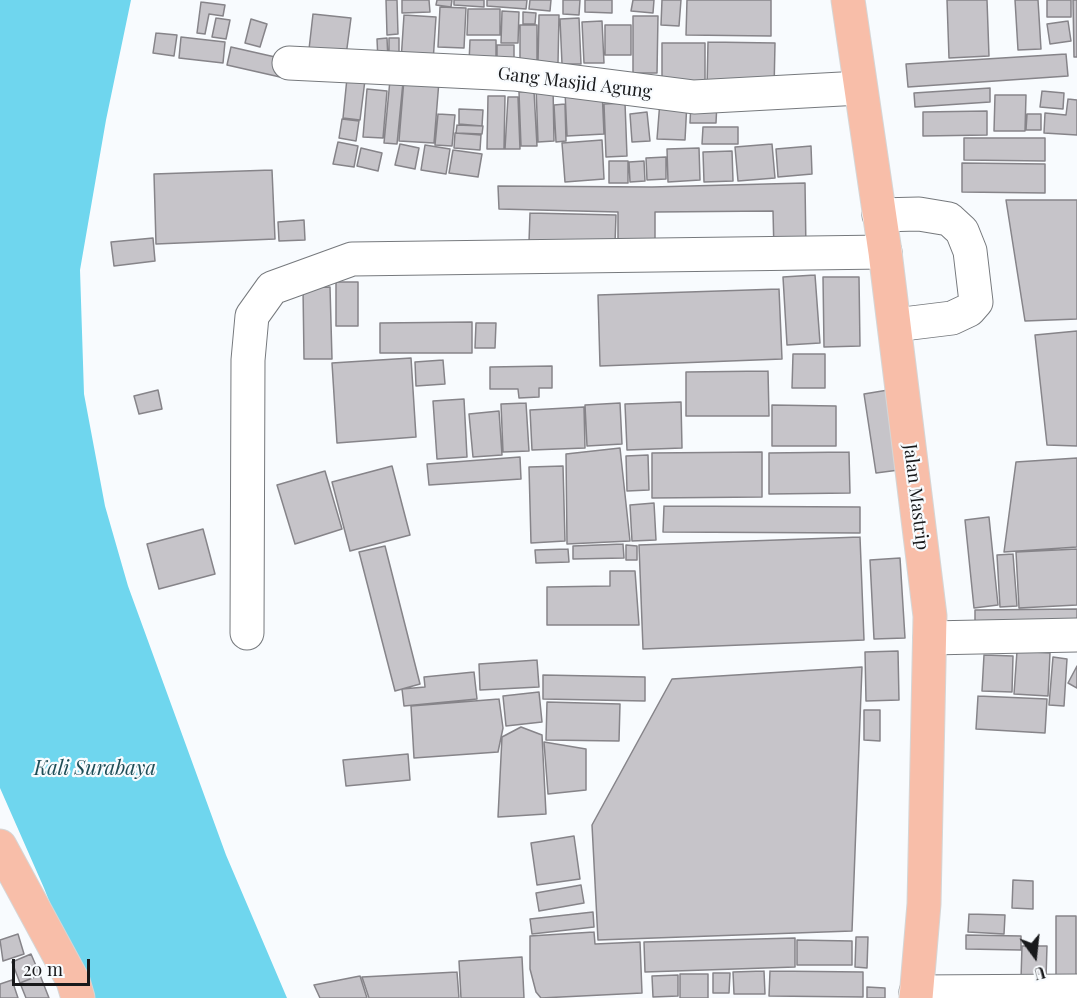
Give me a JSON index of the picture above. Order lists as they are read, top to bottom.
{
  "streets": {
    "main road": ["Jalan Mastrip"],
    "street": ["Gang Masjid Agung"]
  },
  "crossings": [
    ["Gang Masjid Agung", "Jalan Mastrip"]
  ],
  "water": ["Kali Surabaya"],
  "scale_bar": "20 m",
  "north": "bottom"
}
